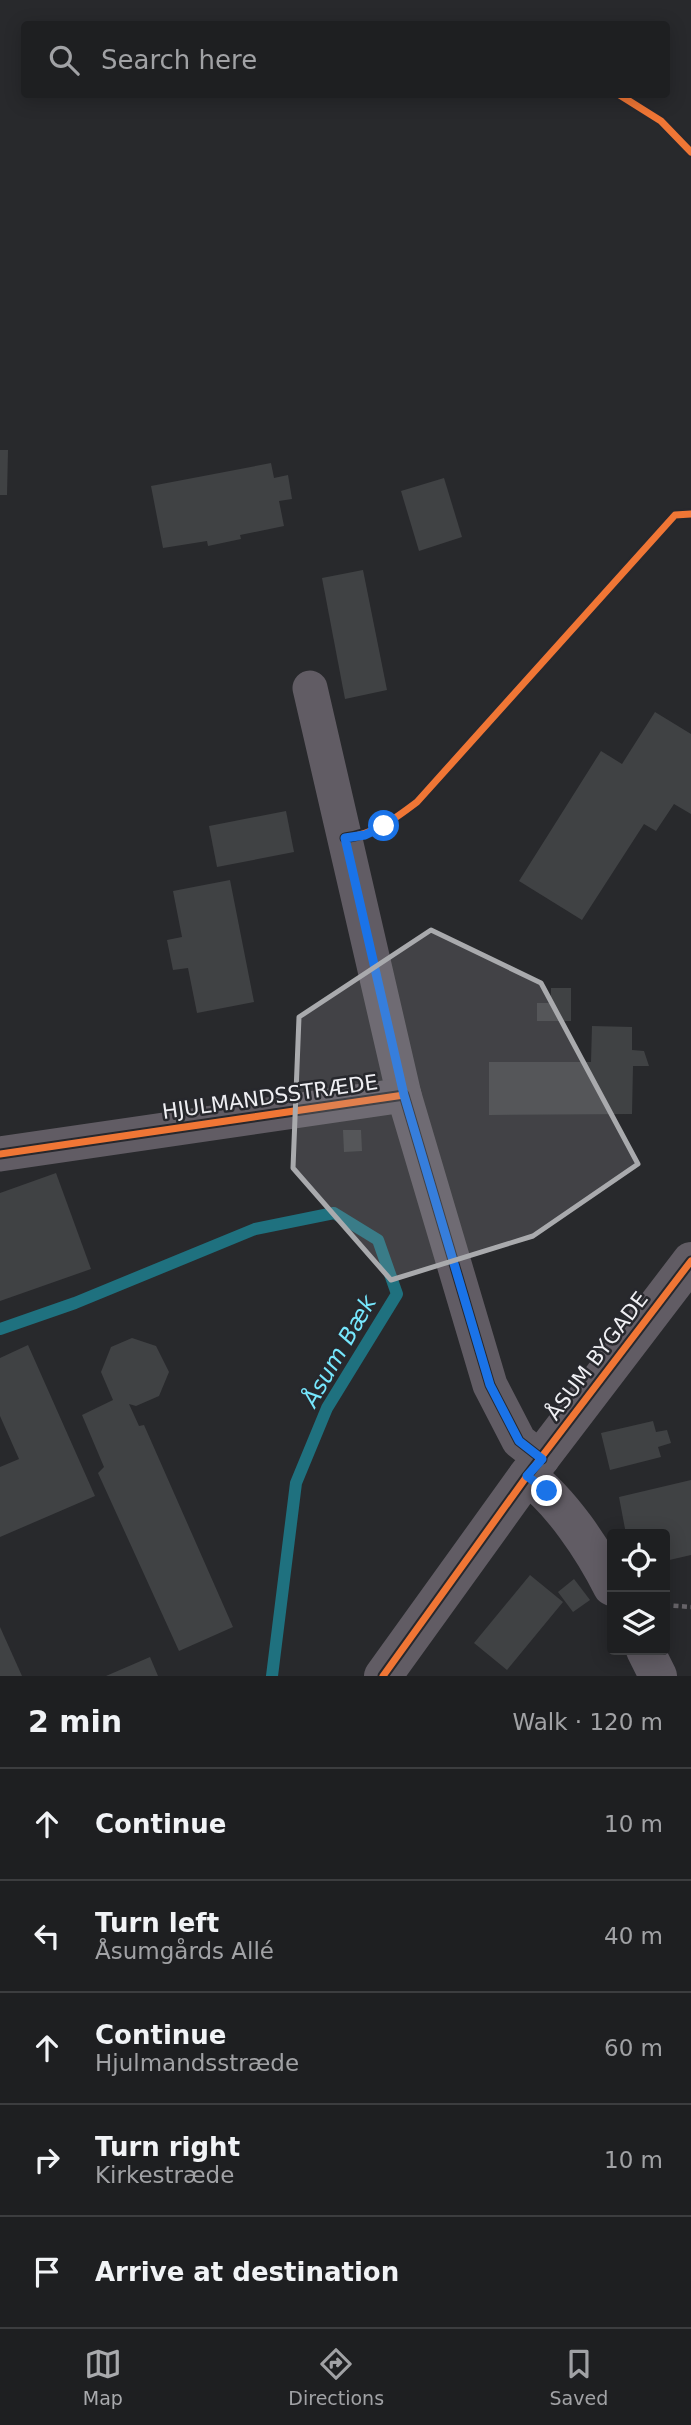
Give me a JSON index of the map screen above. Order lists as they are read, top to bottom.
{
  "streets": {
    "street": ["HJULMANDSSTRÆDE", "ÅSUM BYGADE"]
  },
  "crossings": [
    ["HJULMANDSSTRÆDE", "ÅSUM BYGADE"]
  ],
  "water": ["Åsum Bæk"],
  "page": {
    "search": "Search here",
    "heading": ["2 min", "Walk · 120 m"],
    "list": [
      ["Continue", "10 m"],
      ["Turn left", "Åsumgårds Allé", "40 m"],
      ["Continue", "Hjulmandsstræde", "60 m"],
      ["Turn right", "Kirkestræde", "10 m"],
      "Arrive at destination"
    ],
    "nav": ["Map", "Directions", "Saved"]
  }
}
